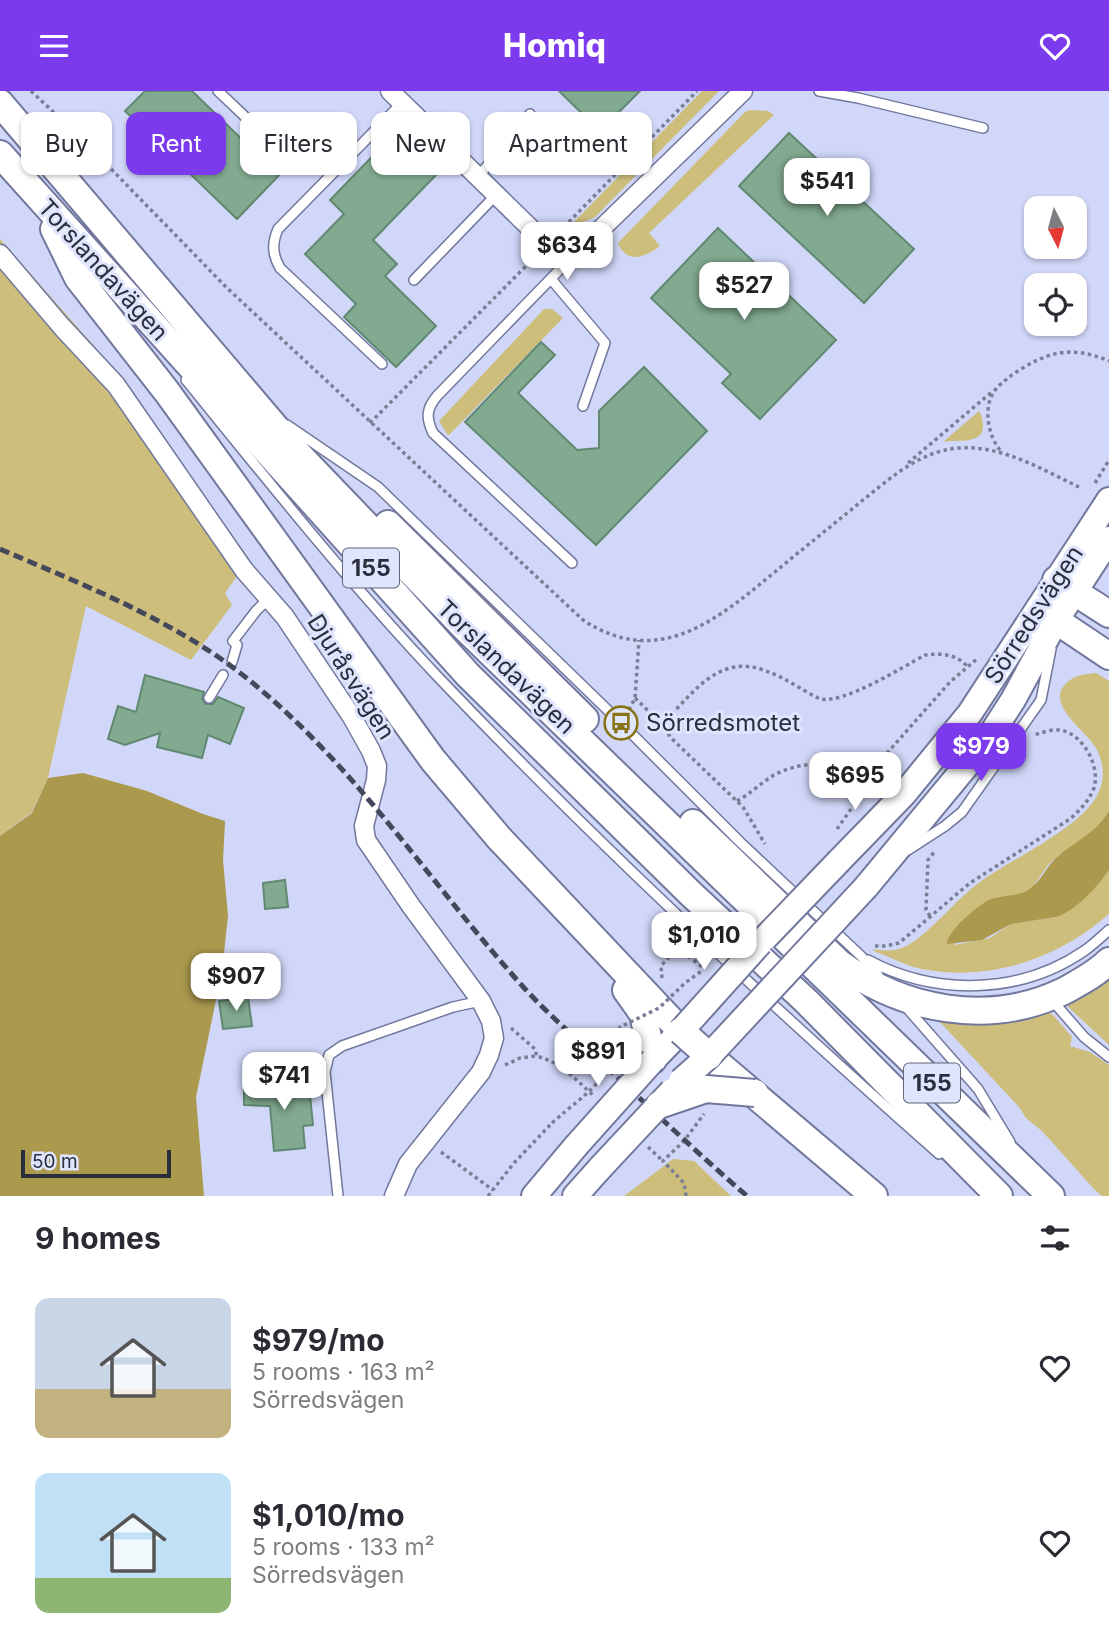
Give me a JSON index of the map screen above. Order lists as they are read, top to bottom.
{
  "streets": {
    "main road": ["Torslandavägen", "155"],
    "street": ["Sörredsvägen", "Djuråsvägen"]
  },
  "places": {
    "bus stop": ["Sörredsmotet"]
  },
  "scale_bar": "50 m",
  "north": "bottom",
  "page": {
    "header": "Homiq",
    "chip": [
      "Buy",
      "Rent",
      "Filters",
      "New",
      "Apartment"
    ],
    "price": [
      "$541",
      "$634",
      "$527",
      "$979",
      "$695",
      "$1,010",
      "$907",
      "$891",
      "$741"
    ],
    "scale": "50 m",
    "heading": "9 homes",
    "list": [
      {
        "name": "$979/mo",
        "note": "5 rooms · 163 m² · Sörredsvägen"
      },
      {
        "name": "$1,010/mo",
        "note": "5 rooms · 133 m² · Sörredsvägen"
      }
    ]
  }
}
